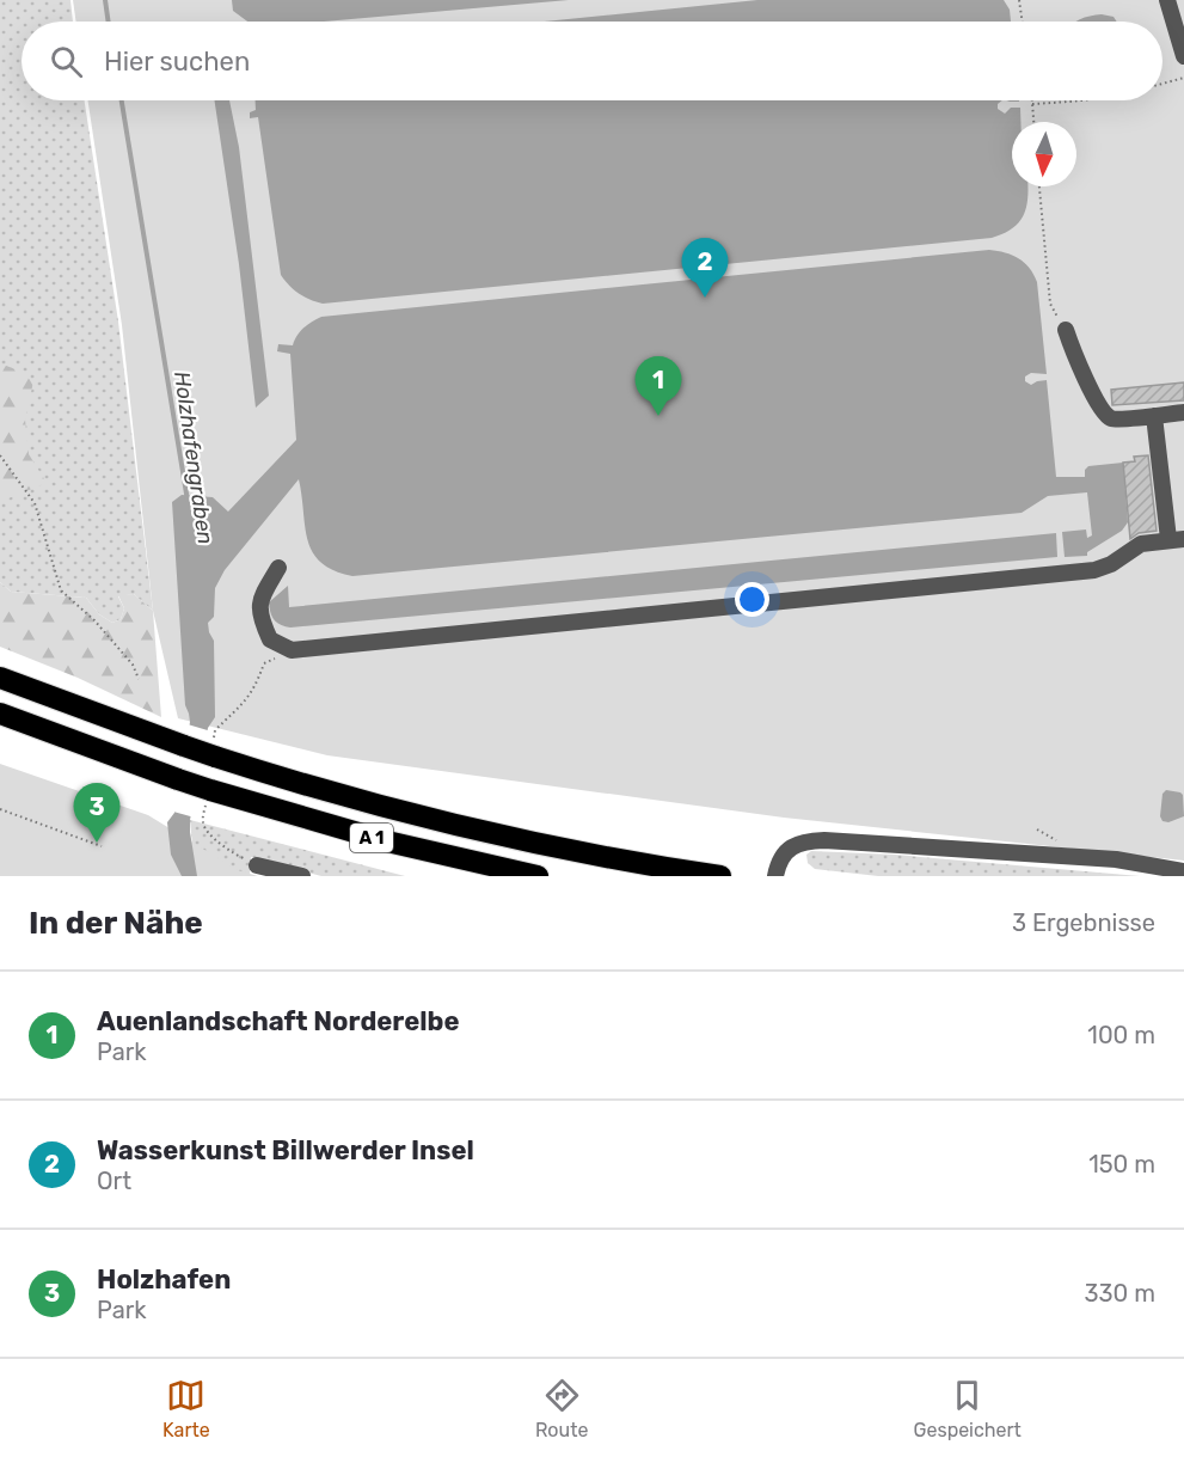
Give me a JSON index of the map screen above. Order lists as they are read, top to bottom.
{
  "streets": {
    "highway": ["A 1"]
  },
  "water": ["Holzhafengraben"],
  "north": "bottom",
  "page": {
    "search": "Hier suchen",
    "pins": ["2", "1", "3"],
    "heading": ["In der Nähe", "3 Ergebnisse"],
    "list": [
      {
        "mark": "1",
        "name": "Auenlandschaft Norderelbe",
        "note": "Park",
        "value": "100 m"
      },
      {
        "mark": "2",
        "name": "Wasserkunst Billwerder Insel",
        "note": "Ort",
        "value": "150 m"
      },
      {
        "mark": "3",
        "name": "Holzhafen",
        "note": "Park",
        "value": "330 m"
      }
    ],
    "nav": ["Karte", "Route", "Gespeichert"]
  }
}
